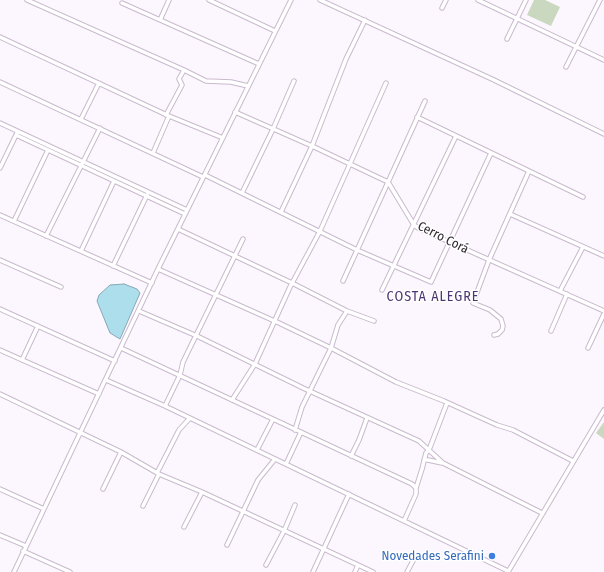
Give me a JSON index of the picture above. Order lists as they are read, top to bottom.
{
  "streets": {
    "street": ["Cerro Corá"]
  },
  "districts": ["COSTA ALEGRE"],
  "places": ["Novedades Serafini"]
}
